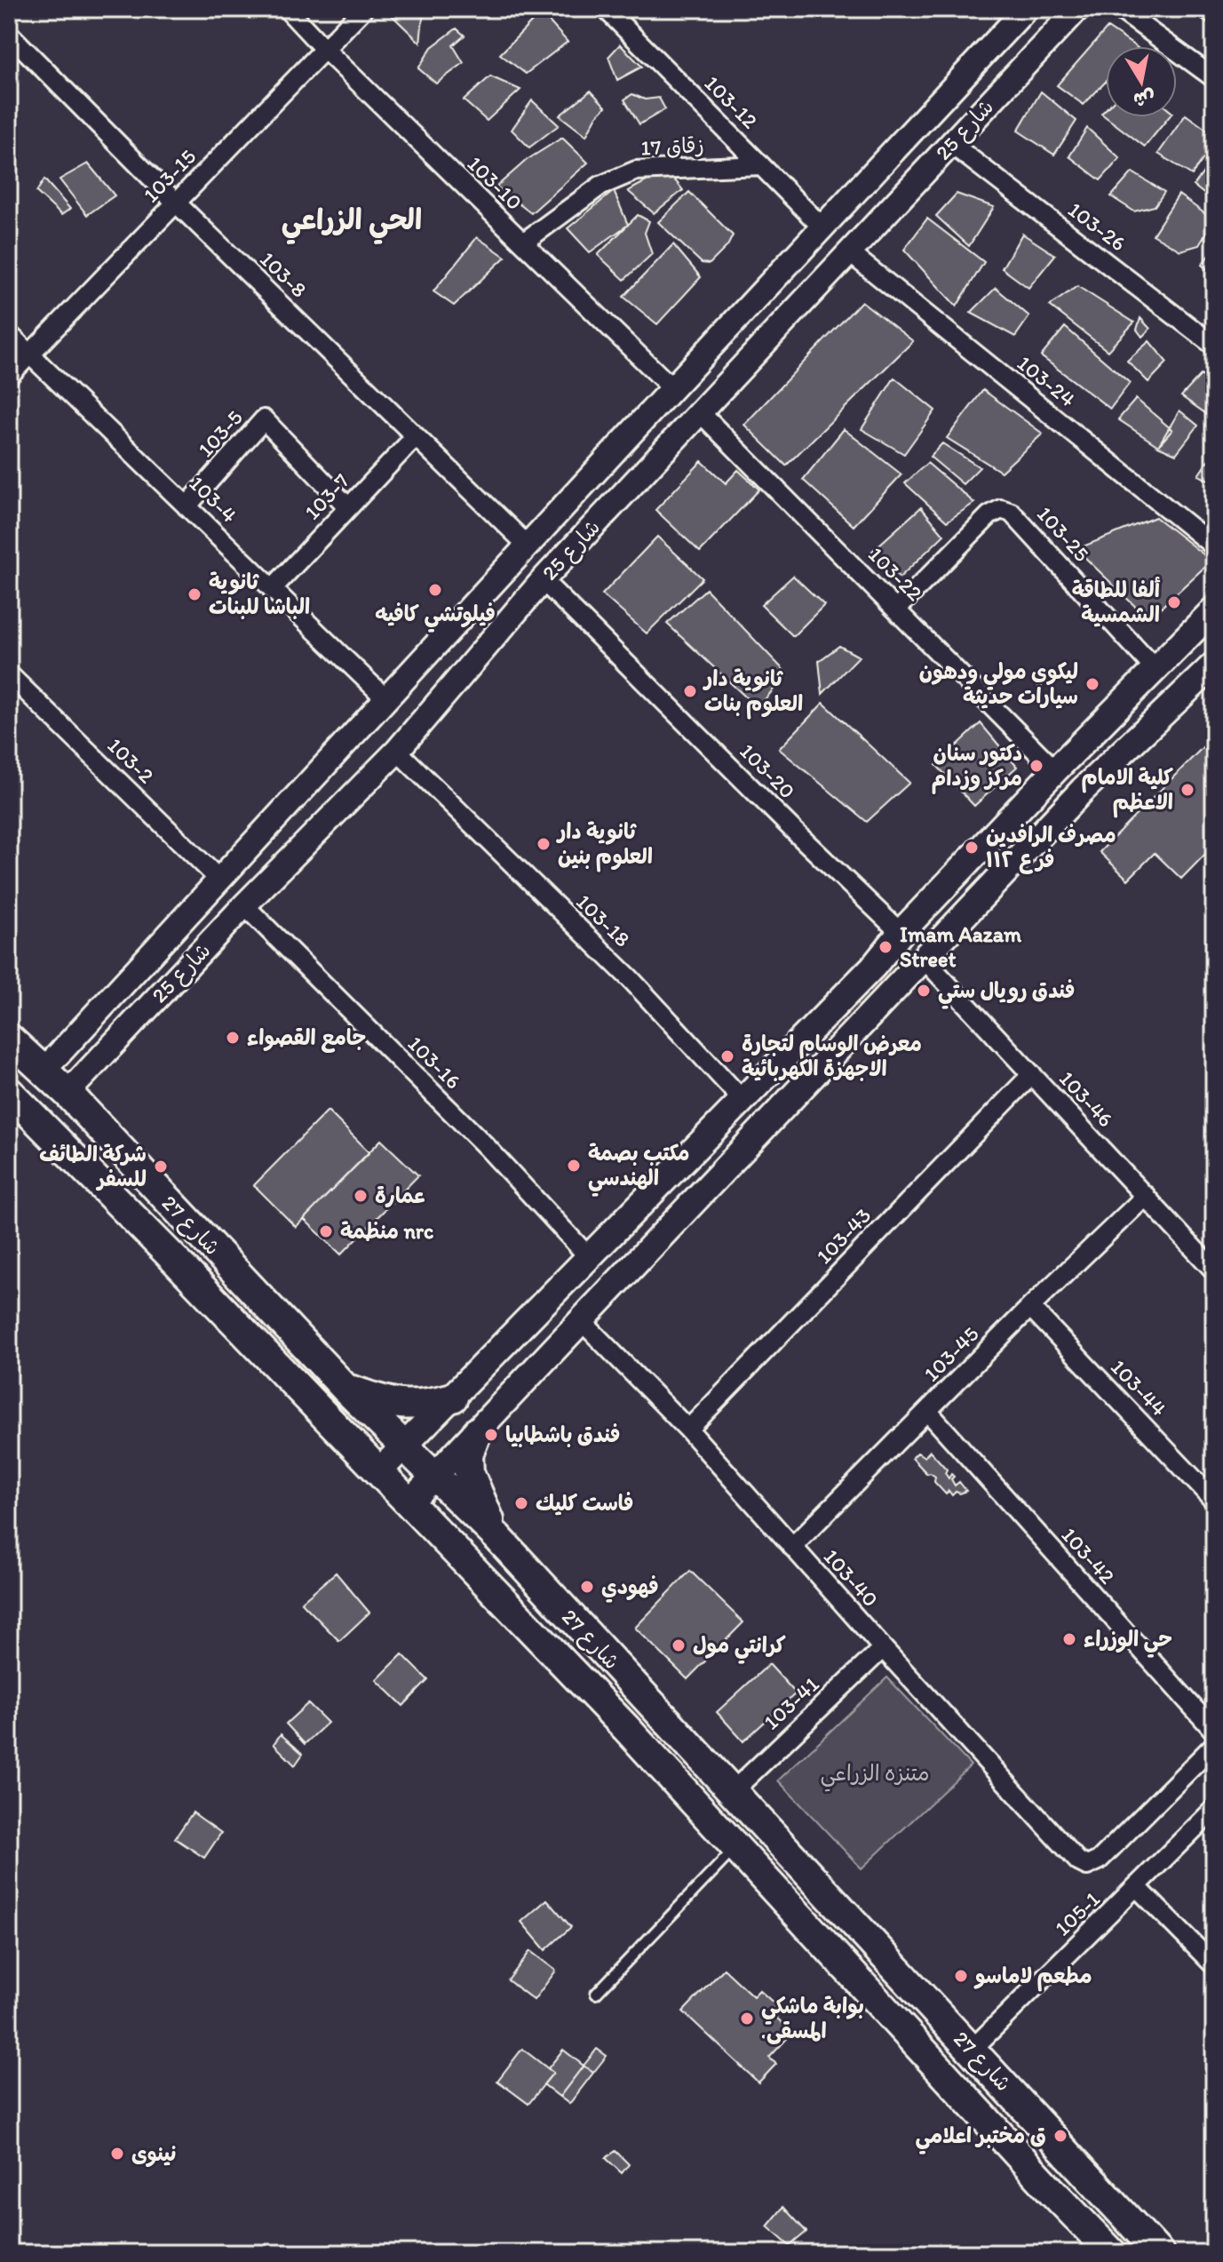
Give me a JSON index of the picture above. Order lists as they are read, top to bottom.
{
  "streets": {
    "main road": ["شارع 27"],
    "street": [
      "103-12",
      "شارع 25",
      "زقاق 17",
      "103-15",
      "103-10",
      "103-26",
      "103-8",
      "103-24",
      "103-5",
      "103-7",
      "103-4",
      "103-25",
      "103-22",
      "103-2",
      "103-20",
      "103-18",
      "103-16",
      "103-46",
      "103-43",
      "103-45",
      "103-44",
      "103-42",
      "103-40",
      "103-41",
      "105-1"
    ]
  },
  "crossings": [
    ["103-12", "شارع 25"],
    ["103-12", "زقاق 17"],
    ["شارع 25", "103-10"],
    ["شارع 25", "103-26"],
    ["شارع 25", "103-8"],
    ["شارع 25", "103-24"],
    ["شارع 25", "103-4"],
    ["شارع 25", "103-22"],
    ["شارع 25", "103-2"],
    ["شارع 25", "103-20"],
    ["شارع 25", "103-18"],
    ["شارع 25", "103-16"],
    ["شارع 25", "شارع 27"],
    ["زقاق 17", "103-10"],
    ["103-15", "103-10"],
    ["103-15", "103-8"],
    ["103-15", "103-4"],
    ["103-8", "103-7"],
    ["103-5", "103-7"],
    ["103-5", "103-4"],
    ["103-7", "103-4"],
    ["103-25", "103-22"],
    ["103-46", "103-43"],
    ["103-46", "103-45"],
    ["شارع 27", "103-41"],
    ["شارع 27", "105-1"],
    ["103-43", "103-40"],
    ["103-45", "103-44"],
    ["103-45", "103-42"],
    ["103-45", "103-40"],
    ["103-40", "103-41"]
  ],
  "districts": ["الحي الزراعي"],
  "parks": ["متنزه الزراعي"],
  "places": [
    "فيلوتشي كافيه",
    "ثانوية الباشا للبنات",
    "ألفا للطاقة الشمسية",
    "ليكوي مولي ودهون سيارات حديثة",
    "ثانوية دار العلوم بنات",
    "دكتور سنان مركز وزدام",
    "كلية الامام الاعظم",
    "ثانوية دار العلوم بنين",
    "مصرف الرافدين فرع ١١٢",
    "Imam Aazam Street",
    "فندق رويال ستي",
    "جامع القصواء",
    "معرض الوسام لتجارة الاجهزة الكهربائية",
    "مكتب بصمة الهندسي",
    "شركة الطائف للسفر",
    "عمارة",
    "منظمة nrc",
    "فندق باشطابيا",
    "فاست كليك",
    "فهودي",
    "حي الوزراء",
    "كرانتي مول",
    "مطعم لاماسو",
    "بوابة ماشكي .المسقى",
    "ق مختبر اعلامي",
    "نينوى"
  ],
  "north": "bottom"
}
